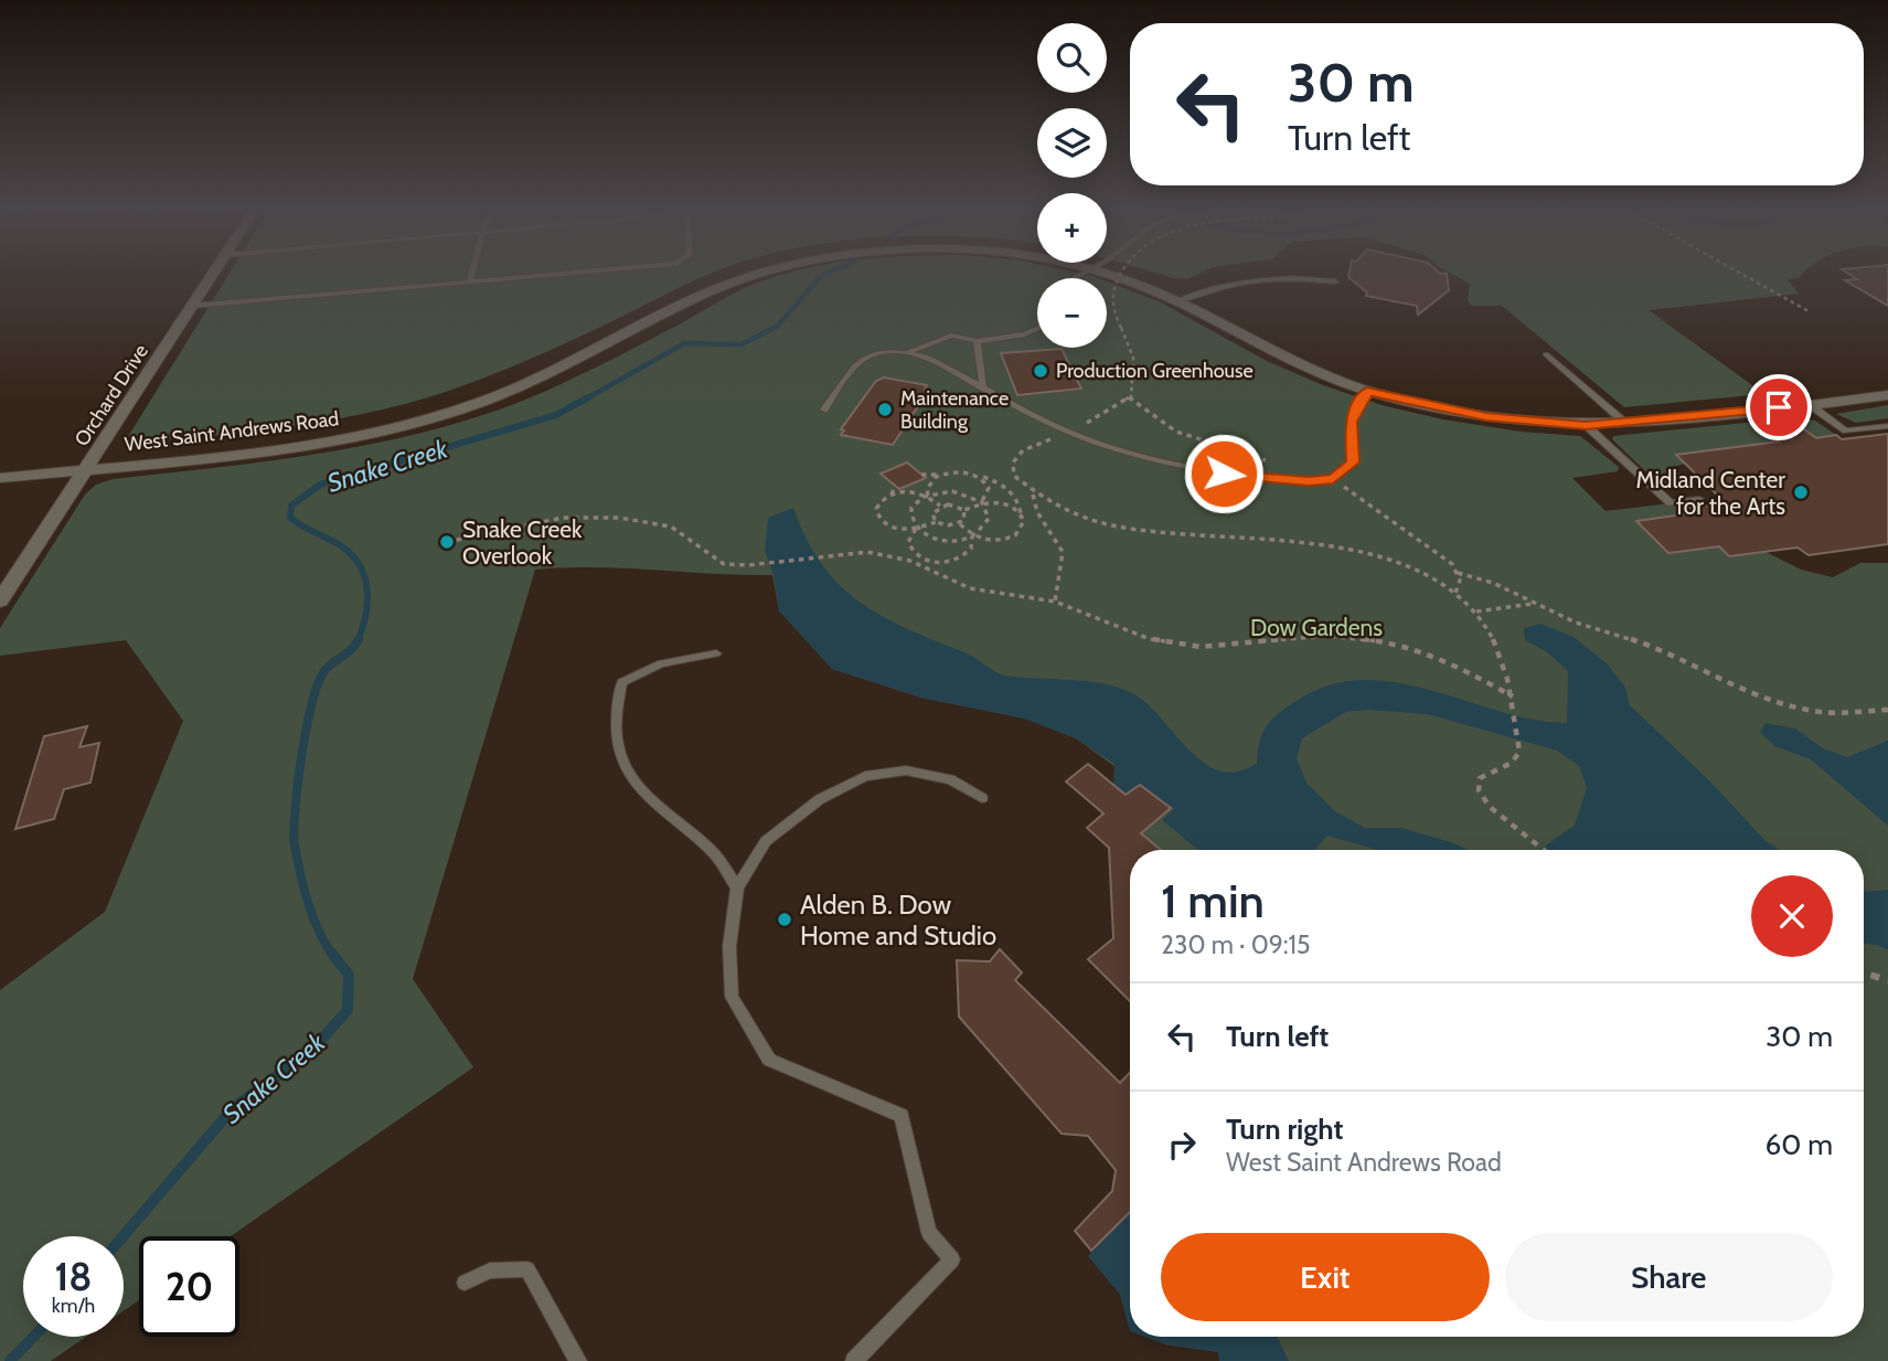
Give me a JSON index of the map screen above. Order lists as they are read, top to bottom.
{
  "streets": {
    "street": ["Orchard Drive", "West Saint Andrews Road"]
  },
  "crossings": [
    ["Orchard Drive", "West Saint Andrews Road"]
  ],
  "water": ["Snake Creek"],
  "parks": ["Dow Gardens"],
  "places": [
    "Production Greenhouse",
    "Maintenance Building",
    "Midland Center for the Arts",
    "Snake Creek Overlook",
    "Alden B. Dow Home and Studio"
  ],
  "page": {
    "map_buttons": ["+", "−"],
    "turn": ["30 m", "Turn left"],
    "heading": ["1 min", "230 m · 09:15"],
    "list": [
      {
        "name": "Turn left",
        "value": "30 m"
      },
      {
        "name": "Turn right",
        "note": "West Saint Andrews Road",
        "value": "60 m"
      }
    ],
    "buttons": ["Exit", "Share"],
    "speed": "18 km/h",
    "limit": "20"
  }
}
